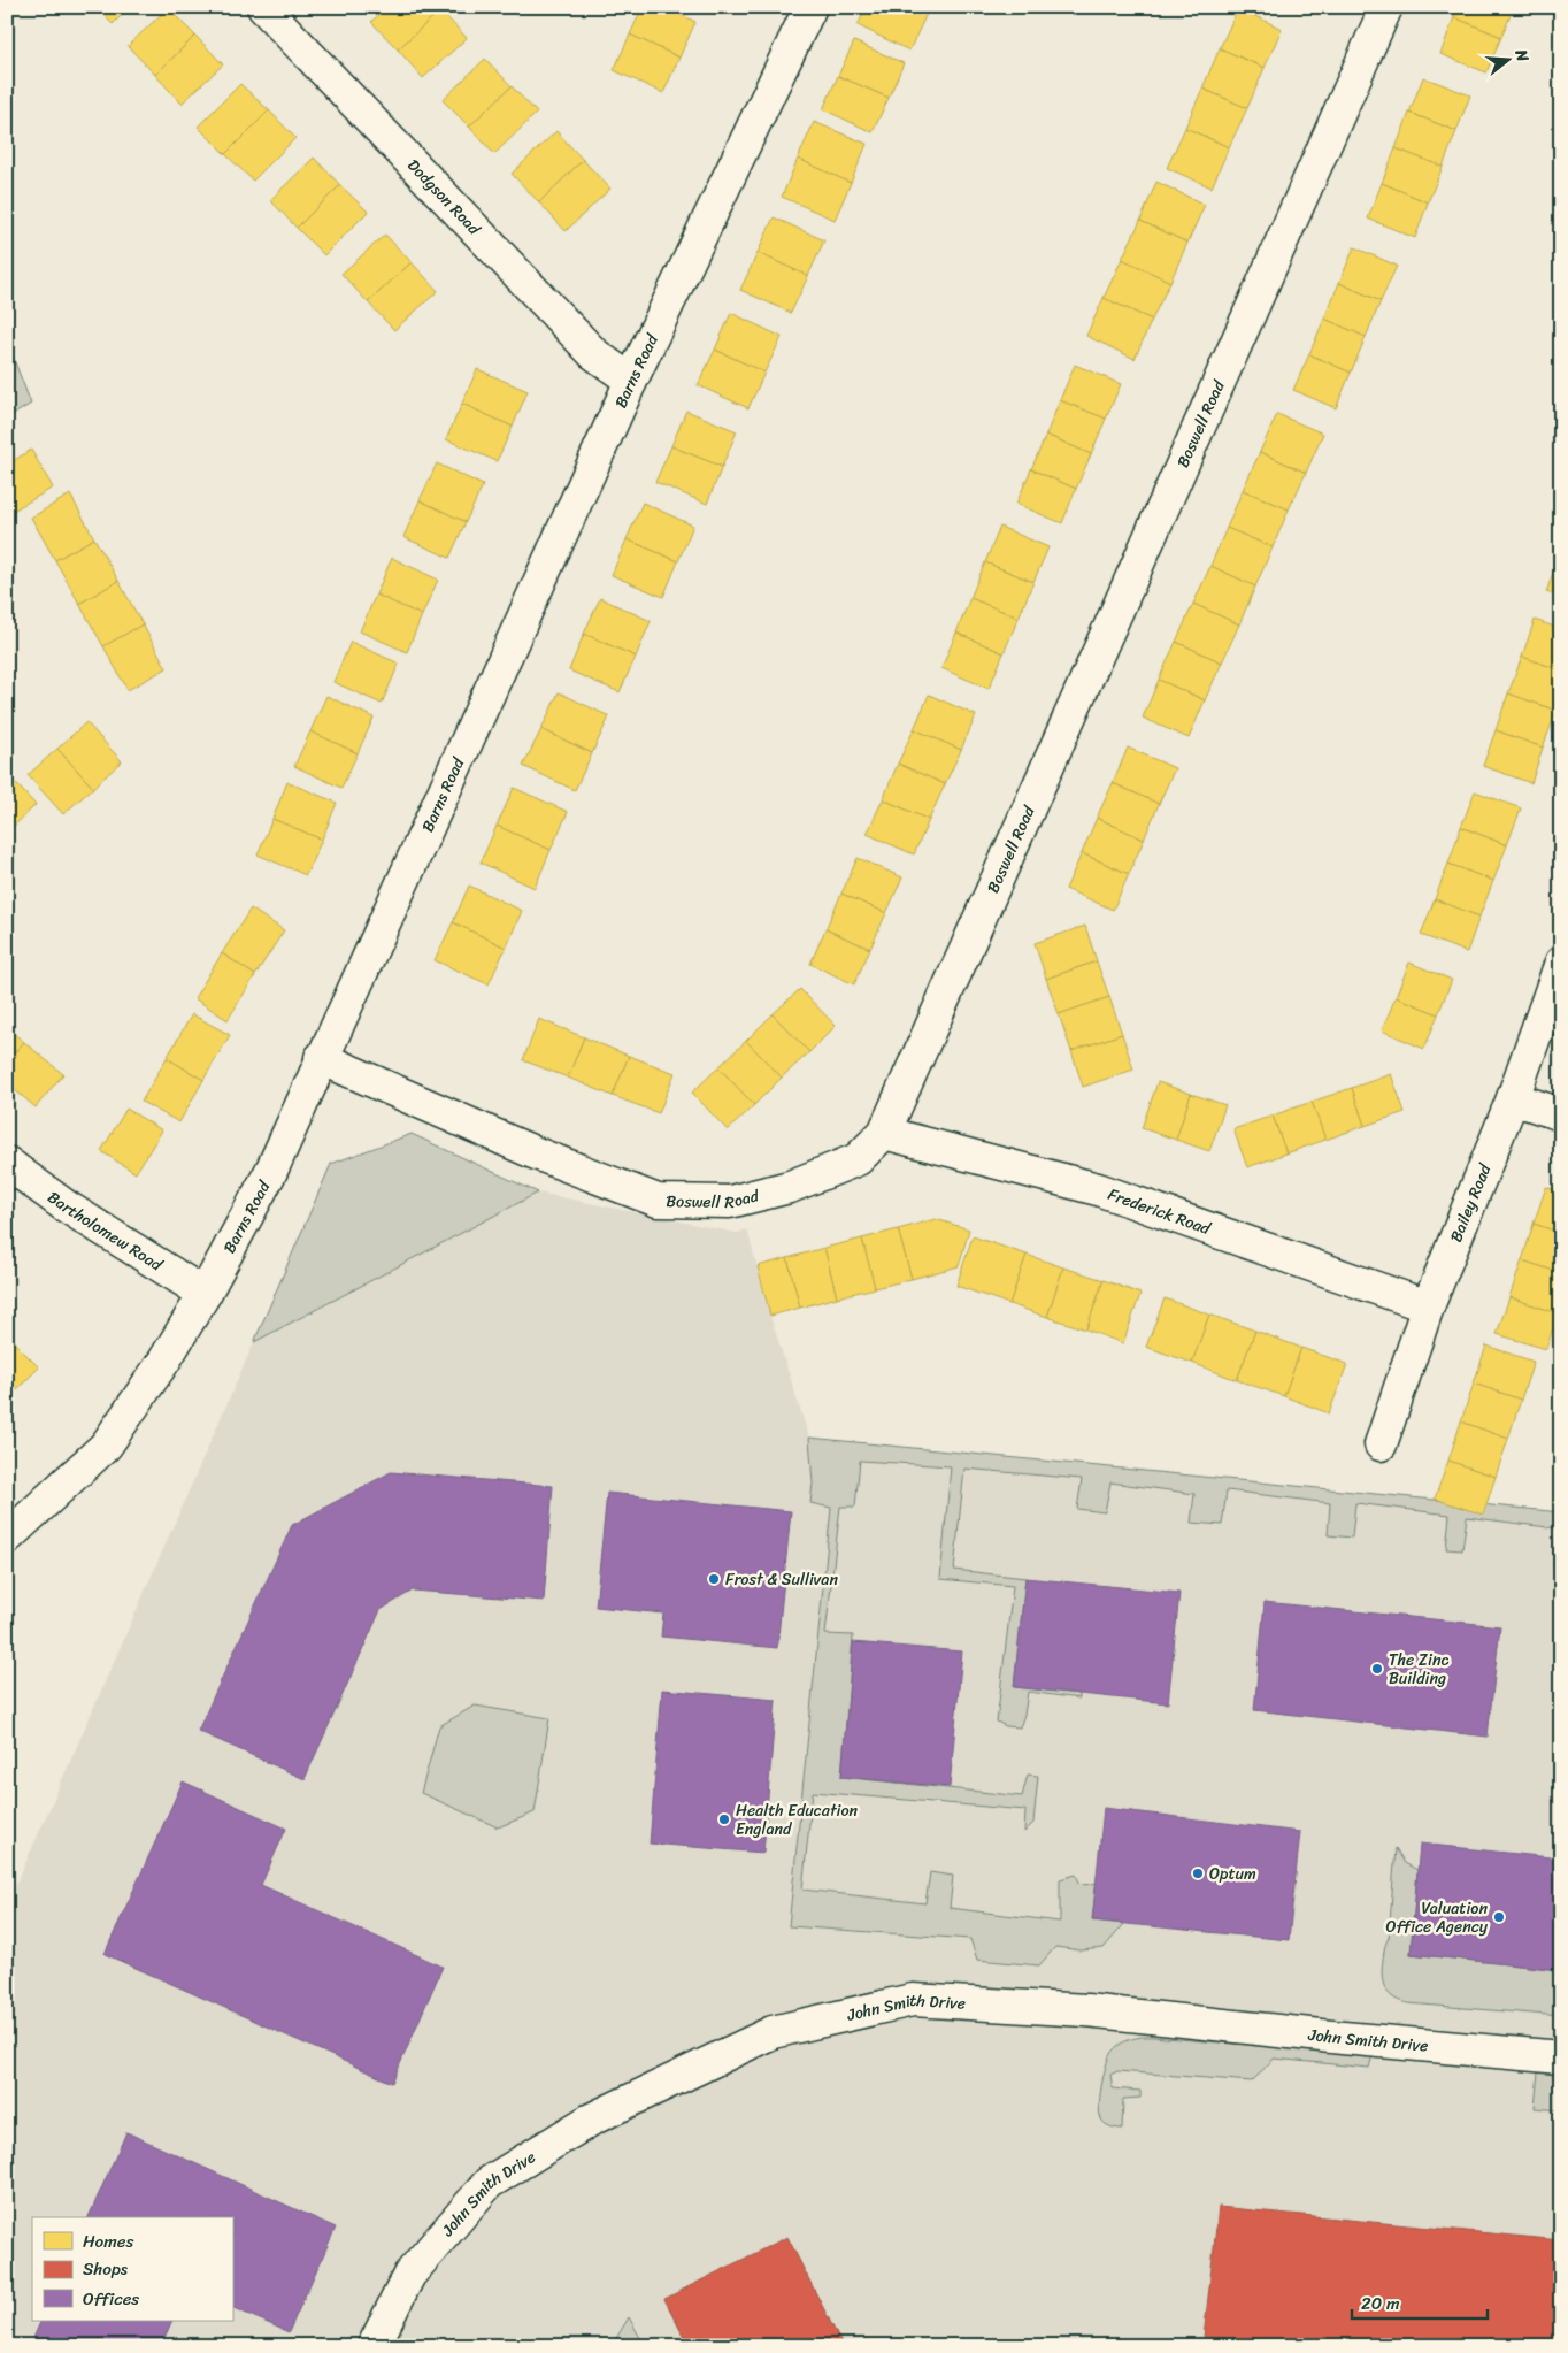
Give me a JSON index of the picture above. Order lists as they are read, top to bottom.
{
  "streets": {
    "street": [
      "Dodgson Road",
      "Barns Road",
      "Boswell Road",
      "Bailey Road",
      "Frederick Road",
      "Bartholomew Road",
      "John Smith Drive"
    ]
  },
  "crossings": [
    ["Dodgson Road", "Barns Road"],
    ["Barns Road", "Boswell Road"],
    ["Barns Road", "Bartholomew Road"],
    ["Boswell Road", "Frederick Road"],
    ["Bailey Road", "Frederick Road"]
  ],
  "places": [
    "Frost & Sullivan",
    "The Zinc Building",
    "Health Education England",
    "Optum",
    "Valuation Office Agency"
  ],
  "legend": ["Homes", "Shops", "Offices"],
  "scale_bar": "20 m",
  "north": "right"
}
